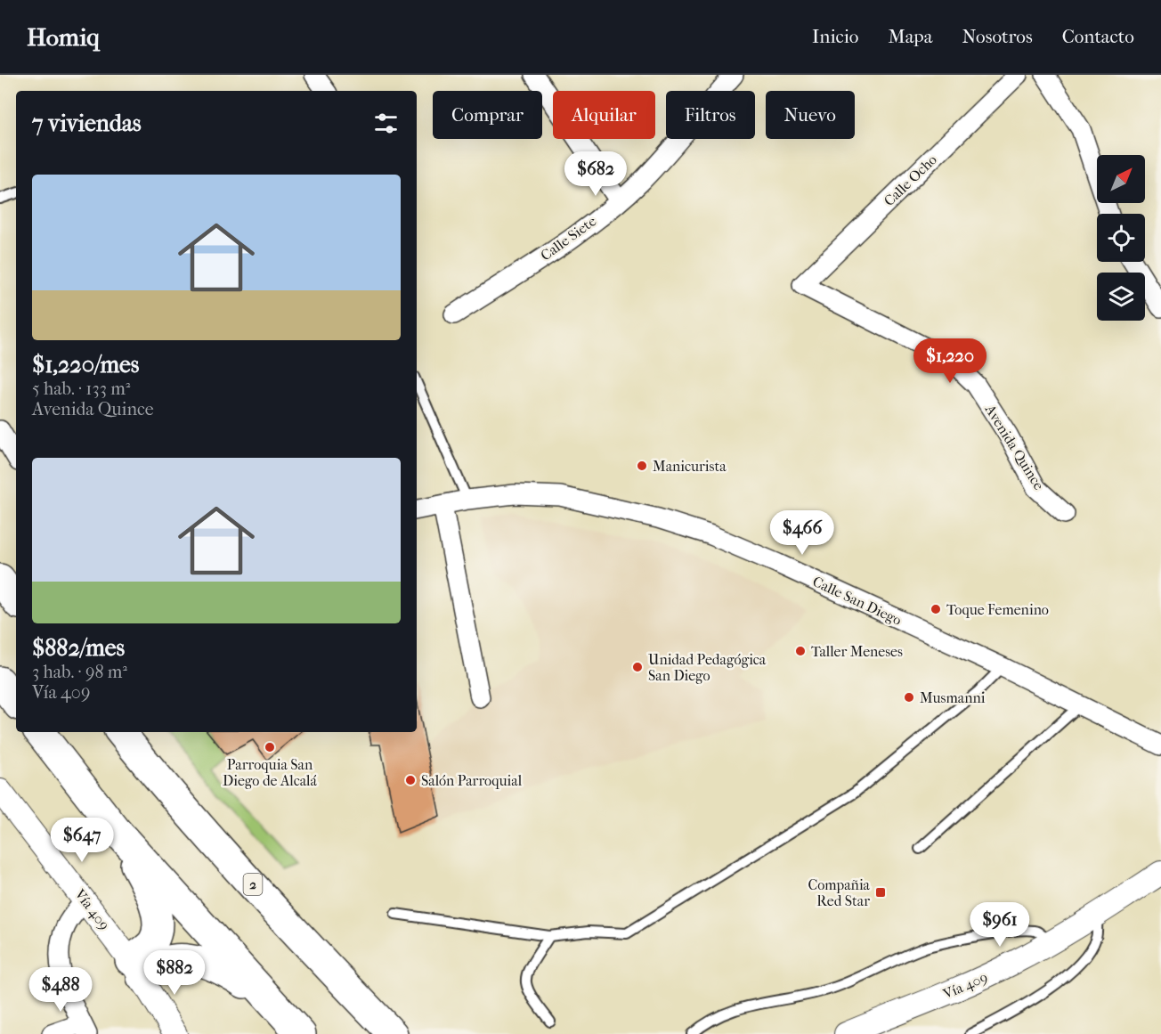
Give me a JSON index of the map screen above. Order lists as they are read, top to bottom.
{
  "streets": {
    "highway": ["2"],
    "street": [
      "Calle Ocho",
      "Calle Siete",
      "Avenida Quince",
      "Calle San Diego",
      "Vía 409"
    ]
  },
  "crossings": [
    ["Calle Ocho", "Avenida Quince"]
  ],
  "places": {
    "other": [
      "Manicurista",
      "Toque Femenino",
      "Taller Meneses",
      "Unidad Pedagógica San Diego",
      "Musmanni",
      "Parroquia San Diego de Alcalá",
      "Salón Parroquial"
    ],
    "transit": ["Compañia Red Star"]
  },
  "north": "top right",
  "page": {
    "header": "Homiq",
    "nav": [
      "Inicio",
      "Mapa",
      "Nosotros",
      "Contacto"
    ],
    "chip": [
      "Comprar",
      "Alquilar",
      "Filtros",
      "Nuevo"
    ],
    "heading": "7 viviendas",
    "price": [
      "$682",
      "$1,220",
      "$466",
      "$647",
      "$961",
      "$882",
      "$488"
    ],
    "list": [
      {
        "name": "$1,220/mes",
        "note": "5 hab. · 133 m² · Avenida Quince"
      },
      {
        "name": "$882/mes",
        "note": "3 hab. · 98 m² · Vía 409"
      }
    ]
  }
}
